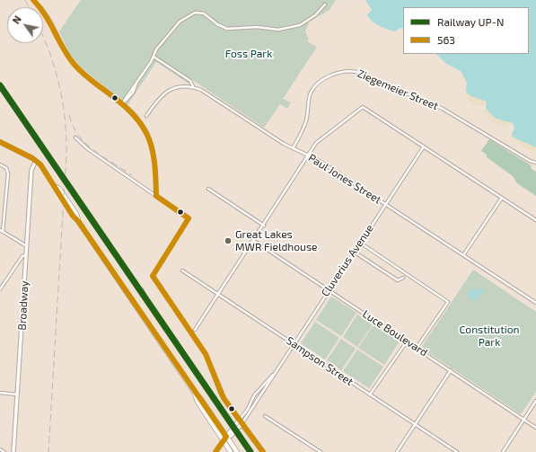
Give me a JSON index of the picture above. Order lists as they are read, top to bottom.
{
  "streets": {
    "street": [
      "Ziegemeier Street",
      "Paul Jones Street",
      "Cluverius Avenue",
      "Broadway",
      "Luce Boulevard",
      "Sampson Street"
    ]
  },
  "crossings": [
    ["Ziegemeier Street", "Paul Jones Street"],
    ["Paul Jones Street", "Cluverius Avenue"],
    ["Cluverius Avenue", "Luce Boulevard"],
    ["Cluverius Avenue", "Sampson Street"]
  ],
  "parks": ["Foss Park", "Constitution Park"],
  "places": ["Great Lakes MWR Fieldhouse"],
  "lines": ["transit line 563", "rail line UP-N"],
  "legend": ["Railway UP-N", "563"],
  "north": "top left"
}
